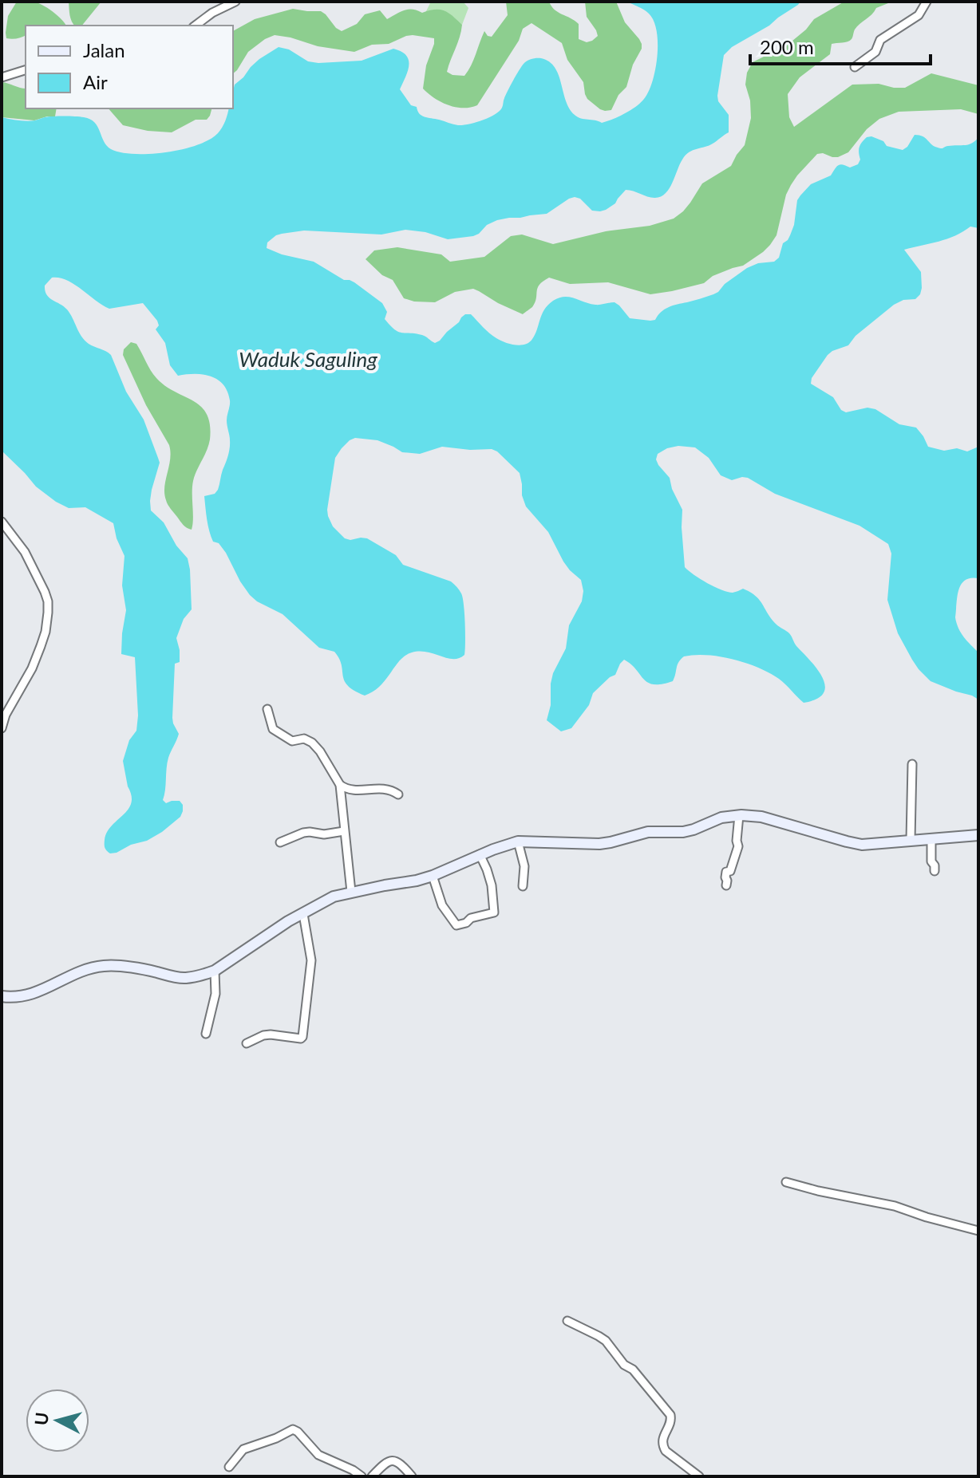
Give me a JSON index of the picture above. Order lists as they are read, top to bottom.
{
  "water": ["Waduk Saguling"],
  "legend": ["Jalan", "Air"],
  "scale_bar": "200 m",
  "north": "left"
}
